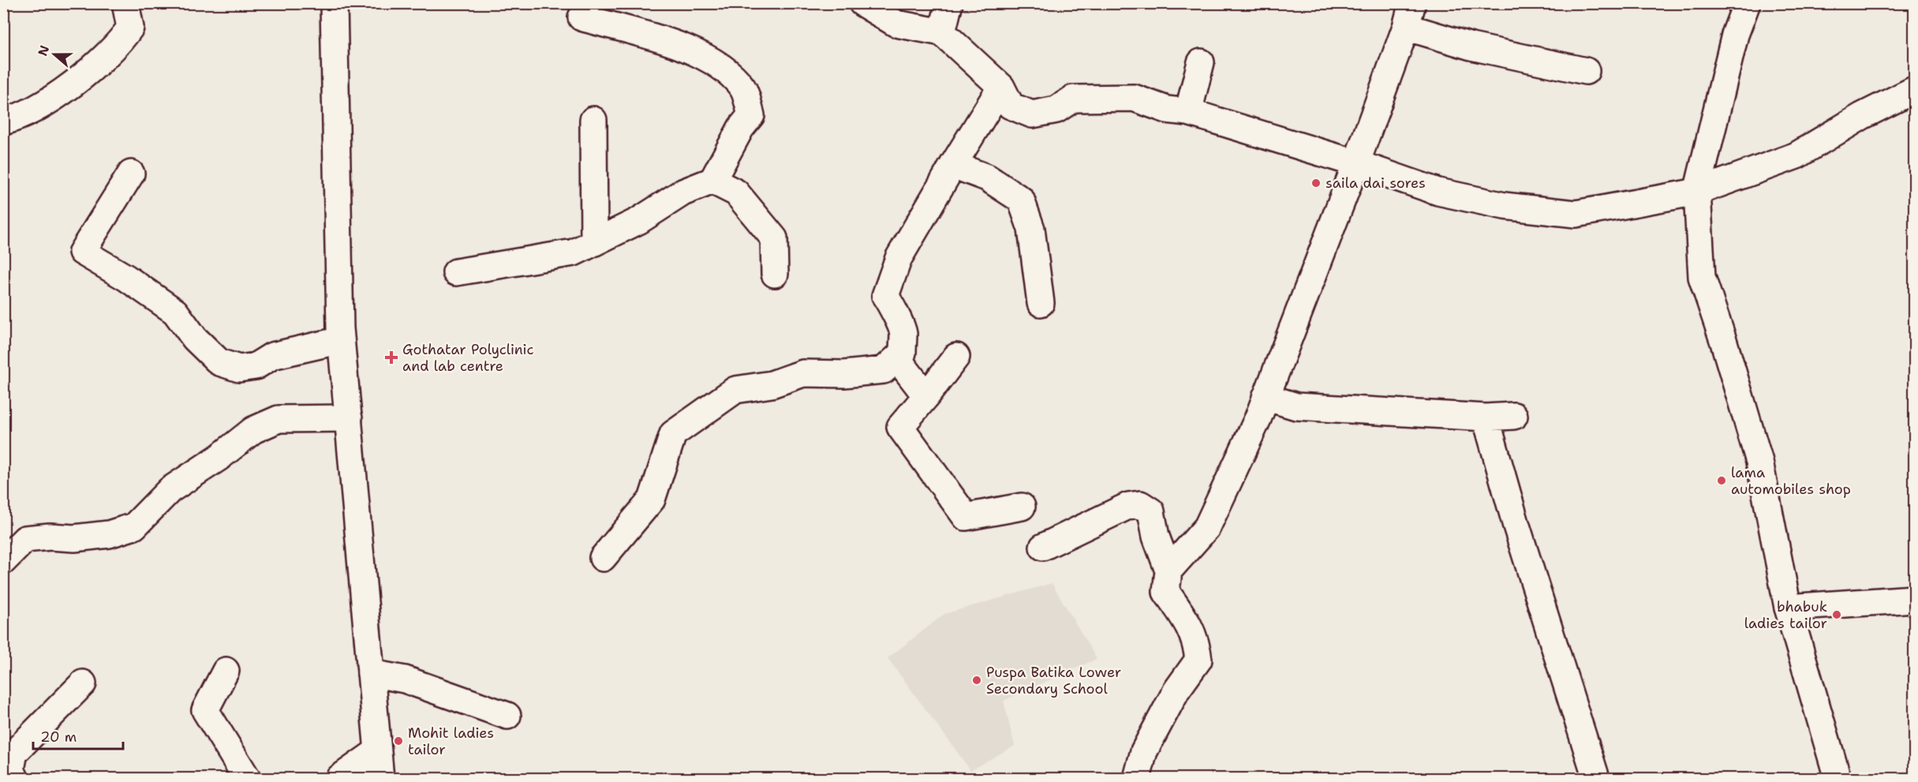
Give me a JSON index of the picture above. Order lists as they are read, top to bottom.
{
  "places": {
    "other": [
      "saila dai sores",
      "lama automobiles shop",
      "bhabuk ladies tailor",
      "Puspa Batika Lower Secondary School",
      "Mohit ladies tailor"
    ],
    "health": ["Gothatar Polyclinic and lab centre"]
  },
  "scale_bar": "20 m",
  "north": "left"
}
